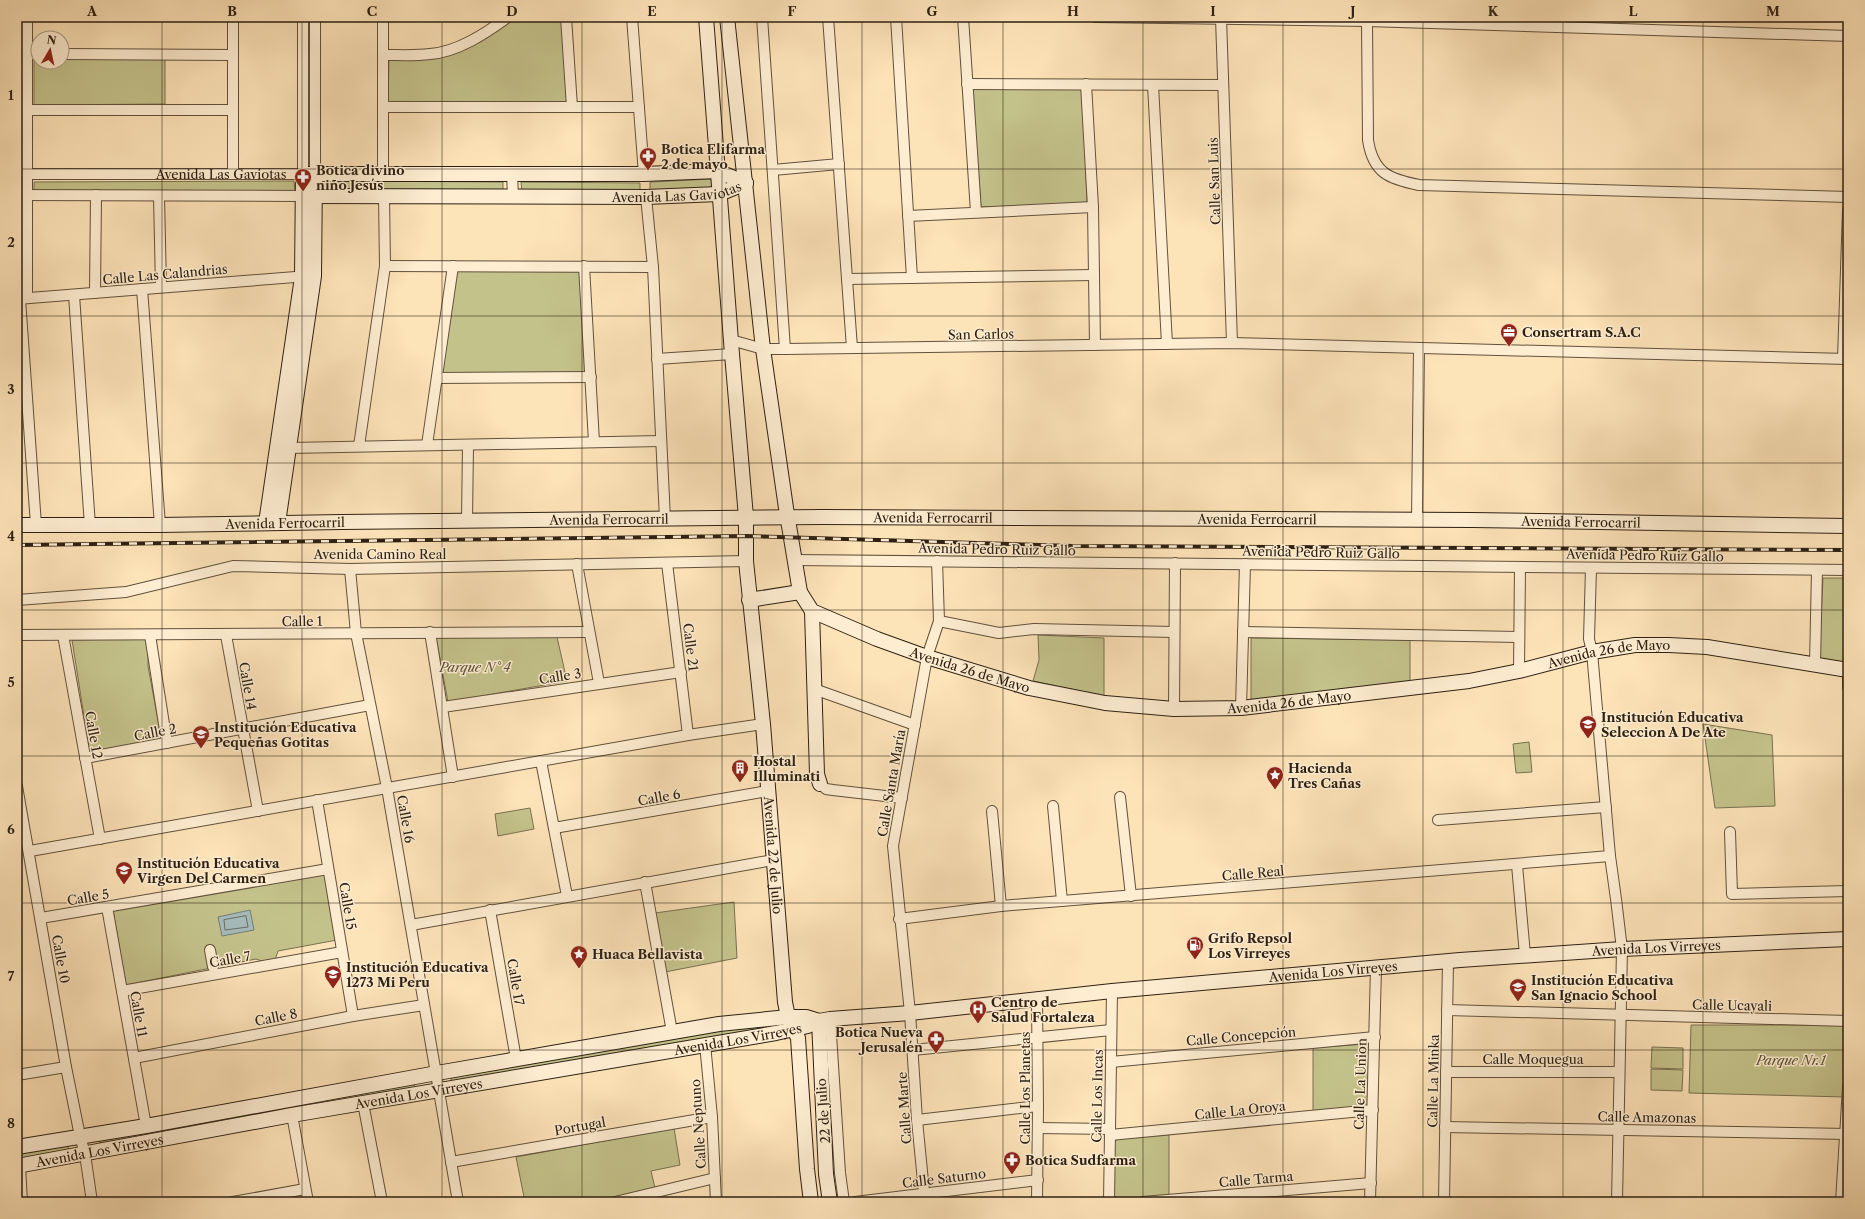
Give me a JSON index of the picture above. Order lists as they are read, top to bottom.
{
  "streets": {
    "street": [
      "Avenida Las Gaviotas",
      "Calle San Luis",
      "Calle Las Calandrias",
      "San Carlos",
      "Avenida Ferrocarril",
      "Avenida Pedro Ruiz Gallo",
      "Avenida Camino Real",
      "Calle 1",
      "Calle 21",
      "Avenida 26 de Mayo",
      "Calle 3",
      "Calle 14",
      "Calle 2",
      "Calle 12",
      "Calle Santa María",
      "Calle 6",
      "Calle 16",
      "Avenida 22 de Julio",
      "Calle Real",
      "Calle 5",
      "Calle 15",
      "Avenida Los Virreyes",
      "Calle 10",
      "Calle 7",
      "Calle 17",
      "Calle Ucayali",
      "Calle 11",
      "Calle 8",
      "Calle Concepción",
      "Calle Moquegua",
      "Calle La Minka",
      "Calle La Union",
      "Calle Los Planetas",
      "Calle Los Incas",
      "Calle Marte",
      "Calle La Oroya",
      "22 de Julio",
      "Calle Amazonas",
      "Calle Neptuno",
      "Portugal",
      "Calle Saturno",
      "Calle Tarma"
    ]
  },
  "crossings": [
    ["Avenida Las Gaviotas", "Avenida 22 de Julio"],
    ["Calle San Luis", "San Carlos"],
    ["San Carlos", "Avenida 22 de Julio"],
    ["Avenida Ferrocarril", "Avenida 22 de Julio"],
    ["Avenida Pedro Ruiz Gallo", "Calle Santa María"],
    ["Avenida Camino Real", "Calle 21"],
    ["Avenida Camino Real", "Calle 16"],
    ["Avenida Camino Real", "Avenida 22 de Julio"],
    ["Calle 1", "Calle 14"],
    ["Calle 1", "Calle 12"],
    ["Calle 1", "Calle 16"],
    ["Calle 21", "Calle 3"],
    ["Avenida 26 de Mayo", "Calle Santa María"],
    ["Calle 14", "Calle 2"],
    ["Calle 2", "Calle 12"],
    ["Calle 2", "Calle 16"],
    ["Calle Santa María", "Calle Real"],
    ["Calle Santa María", "Avenida Los Virreyes"],
    ["Calle Santa María", "Calle Marte"],
    ["Calle 6", "Avenida 22 de Julio"],
    ["Calle 16", "Avenida Los Virreyes"],
    ["Calle 16", "Calle 8"],
    ["Calle 16", "Portugal"],
    ["Avenida 22 de Julio", "Avenida Los Virreyes"],
    ["Calle 5", "Calle 15"],
    ["Calle 5", "Calle 10"],
    ["Calle 5", "Calle 11"],
    ["Calle 15", "Calle 7"],
    ["Calle 15", "Calle 8"],
    ["Avenida Los Virreyes", "Calle 10"],
    ["Avenida Los Virreyes", "Calle 17"],
    ["Avenida Los Virreyes", "Calle 11"],
    ["Avenida Los Virreyes", "Calle La Minka"],
    ["Avenida Los Virreyes", "Calle La Union"],
    ["Avenida Los Virreyes", "Calle Los Planetas"],
    ["Avenida Los Virreyes", "Calle Los Incas"],
    ["Avenida Los Virreyes", "Calle Marte"],
    ["Avenida Los Virreyes", "22 de Julio"],
    ["Avenida Los Virreyes", "Calle Neptuno"],
    ["Calle 7", "Calle 11"],
    ["Calle Ucayali", "Calle La Minka"],
    ["Calle 11", "Calle 8"],
    ["Calle Concepción", "Calle La Union"],
    ["Calle Concepción", "Calle Los Incas"],
    ["Calle Moquegua", "Calle La Minka"],
    ["Calle La Minka", "Calle Amazonas"],
    ["Calle La Union", "Calle La Oroya"],
    ["Calle La Union", "Calle Tarma"],
    ["Calle Los Planetas", "Calle La Oroya"],
    ["Calle Los Planetas", "Calle Saturno"],
    ["Calle Los Incas", "Calle La Oroya"],
    ["Calle Marte", "Calle Saturno"],
    ["Calle Neptuno", "Portugal"]
  ],
  "parks": ["Parque N° 4", "Parque Nr.1"],
  "places": {
    "pharmacy": [
      "Botica Elifarma 2 de mayo",
      "Botica divino niño Jesús",
      "Botica Nueva Jerusalén",
      "Botica Sudfarma"
    ],
    "office": ["Consertram S.A.C"],
    "school or university": [
      "Institución Educativa Seleccion A De Ate",
      "Institución Educativa Pequeñas Gotitas",
      "Institución Educativa Virgen Del Carmen",
      "Institución Educativa 1273 Mi Peru",
      "Institución Educativa San Ignacio School"
    ],
    "building": ["Hostal Illuminati"],
    "place": ["Hacienda Tres Cañas", "Huaca Bellavista"],
    "fuel station": ["Grifo Repsol Los Virreyes"],
    "hospital": ["Centro de Salud Fortaleza"]
  },
  "north": "top",
  "grid": {
    "columns": [
      "A",
      "B",
      "C",
      "D",
      "E",
      "F",
      "G",
      "H",
      "I",
      "J",
      "K",
      "L",
      "M"
    ],
    "rows": [
      "1",
      "2",
      "3",
      "4",
      "5",
      "6",
      "7",
      "8"
    ]
  }
}
